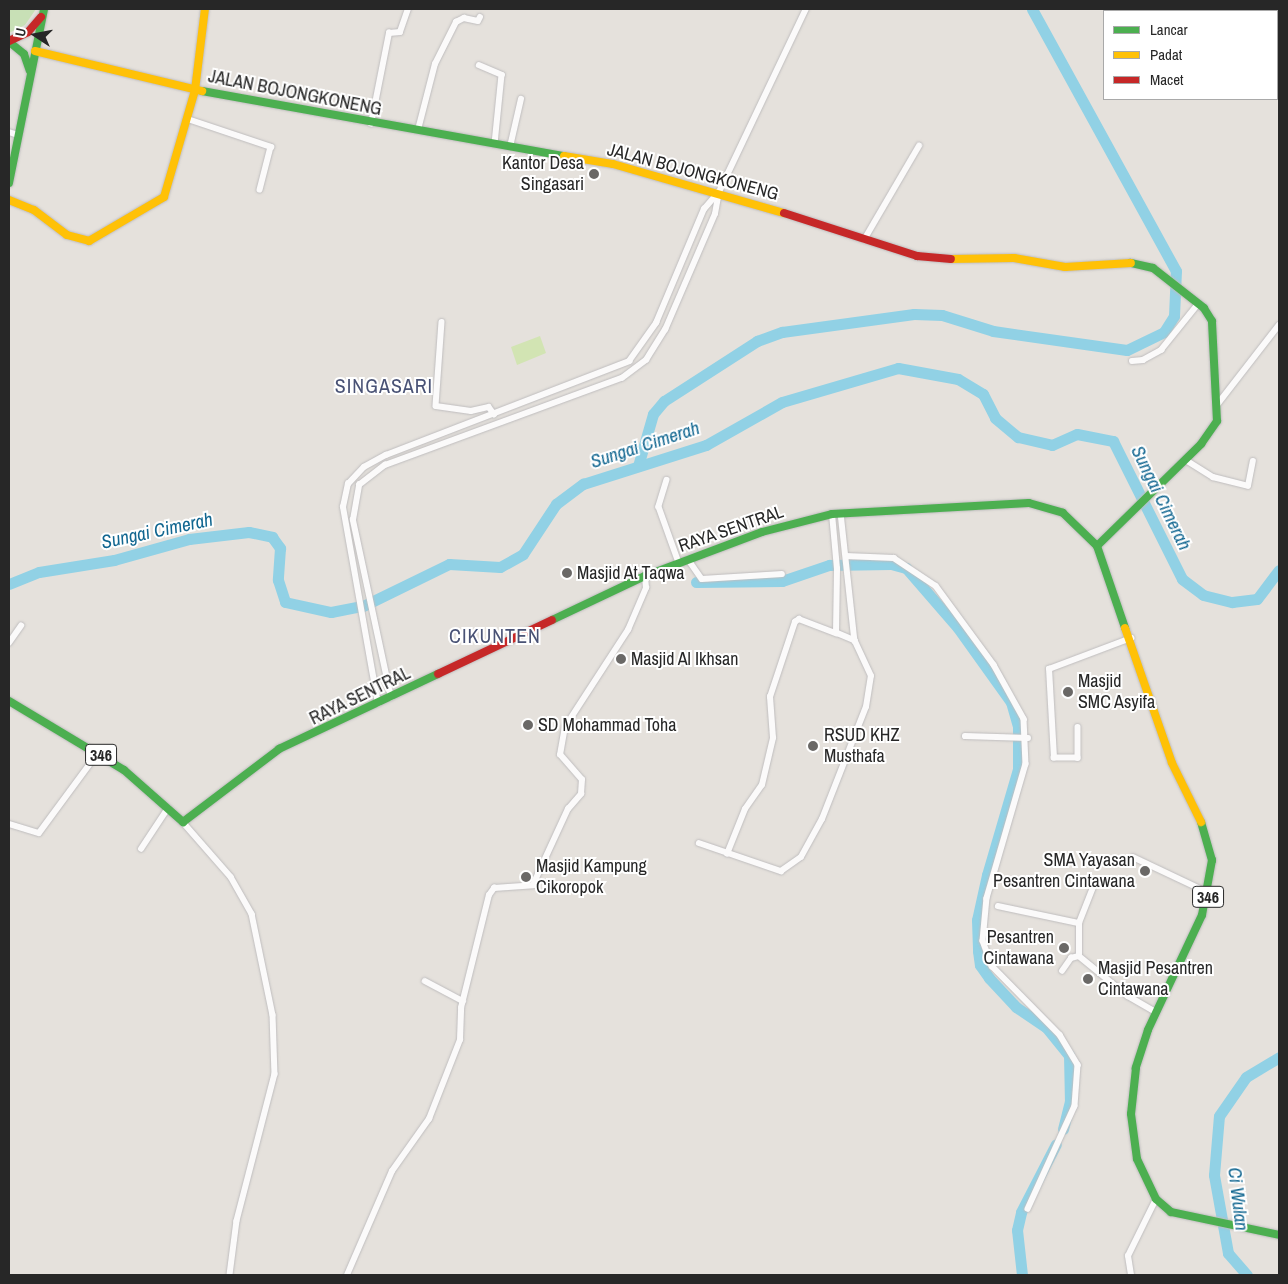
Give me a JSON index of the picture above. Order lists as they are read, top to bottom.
{
  "streets": {
    "main road": ["JALAN BOJONGKONENG", "RAYA SENTRAL", "346"]
  },
  "crossings": [
    ["JALAN BOJONGKONENG", "RAYA SENTRAL"],
    ["JALAN BOJONGKONENG", "346"],
    ["RAYA SENTRAL", "346"]
  ],
  "districts": ["SINGASARI", "CIKUNTEN"],
  "water": ["Sungai Cimerah", "Ci Wulan"],
  "places": [
    "Kantor Desa Singasari",
    "Masjid At Taqwa",
    "Masjid Al Ikhsan",
    "Masjid SMC Asyifa",
    "SD Mohammad Toha",
    "RSUD KHZ Musthafa",
    "SMA Yayasan Pesantren Cintawana",
    "Masjid Kampung Cikoropok",
    "Pesantren Cintawana",
    "Masjid Pesantren Cintawana"
  ],
  "legend": ["Lancar", "Padat", "Macet"],
  "north": "left"
}
